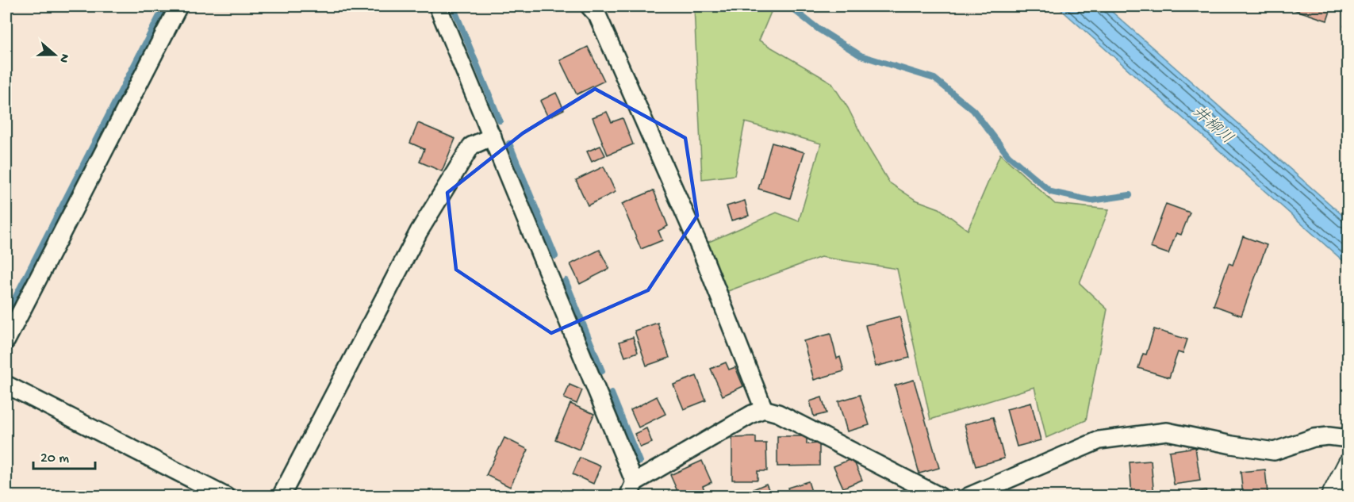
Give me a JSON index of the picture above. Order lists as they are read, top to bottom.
{
  "water": ["井柳川"],
  "scale_bar": "20 m",
  "north": "right"
}
